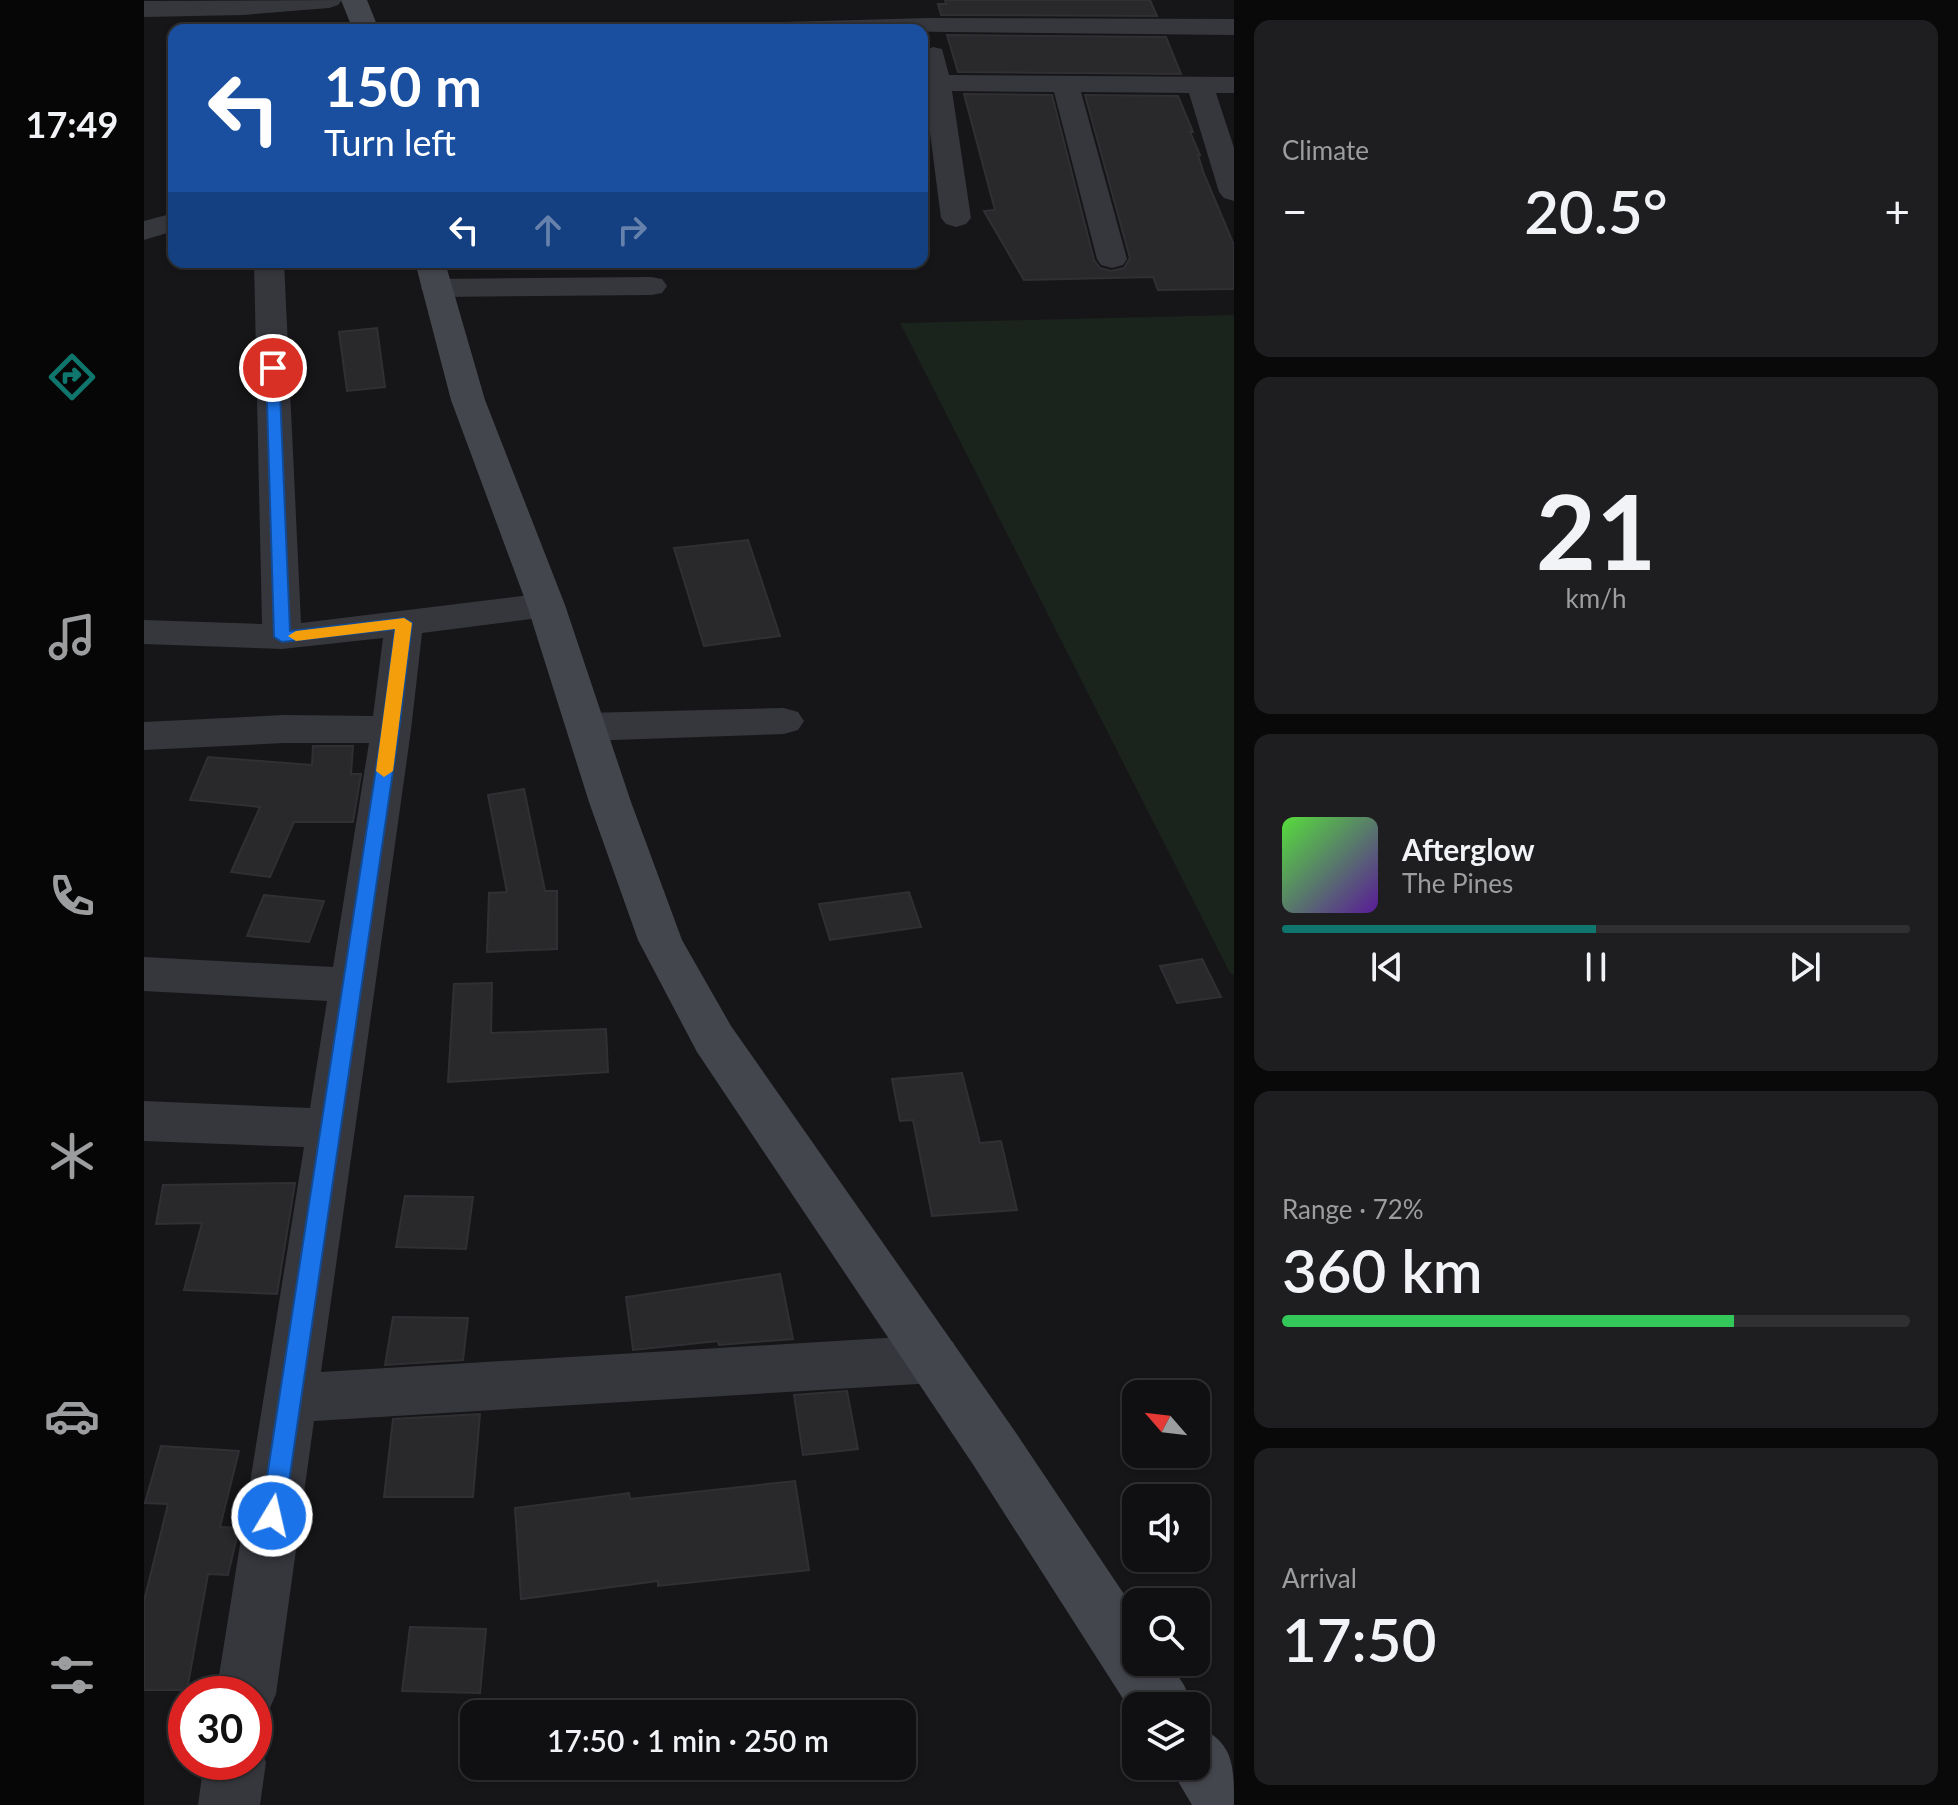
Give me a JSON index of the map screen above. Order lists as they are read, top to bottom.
{
  "north": "top left",
  "page": {
    "tabs": "17:49",
    "tile": [
      "Climate",
      ["21", "km/h"],
      ["Range · 72%", "360 km"],
      ["Arrival", "17:50"]
    ],
    "turn": ["150 m", "Turn left"],
    "heat": ["−", "20.5°", "+"],
    "song": ["Afterglow", "The Pines"],
    "limit": "30",
    "trip": "17:50 · 1 min · 250 m"
  }
}
